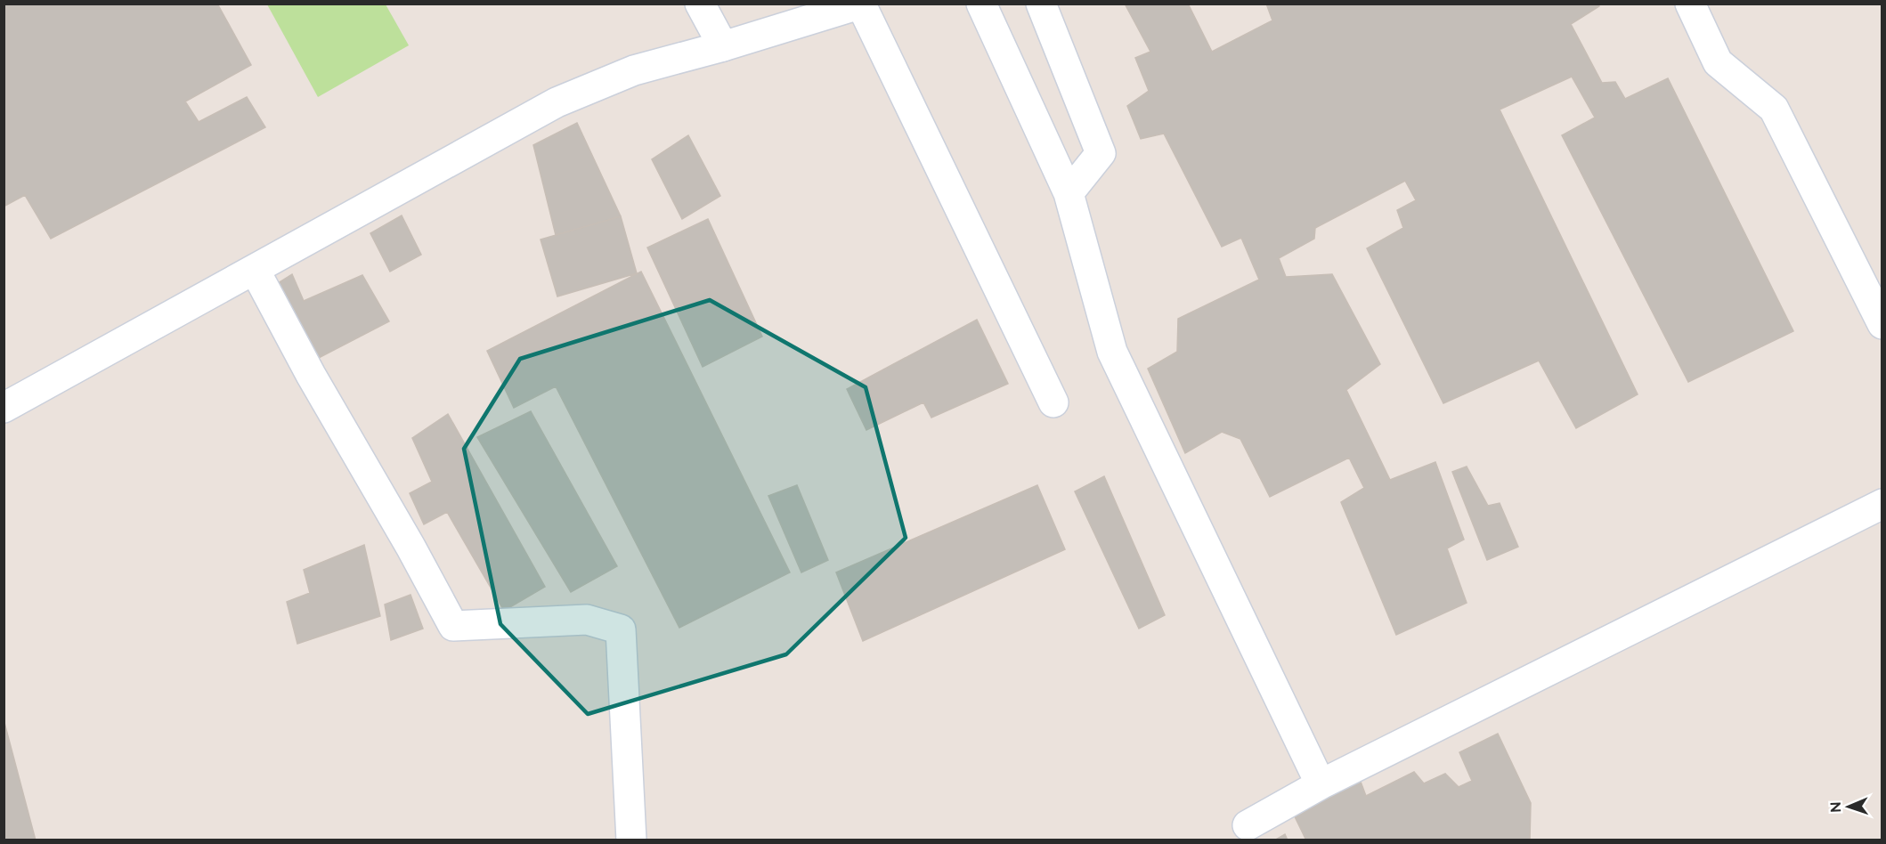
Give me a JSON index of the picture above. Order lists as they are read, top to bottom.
{
  "north": "left"
}
